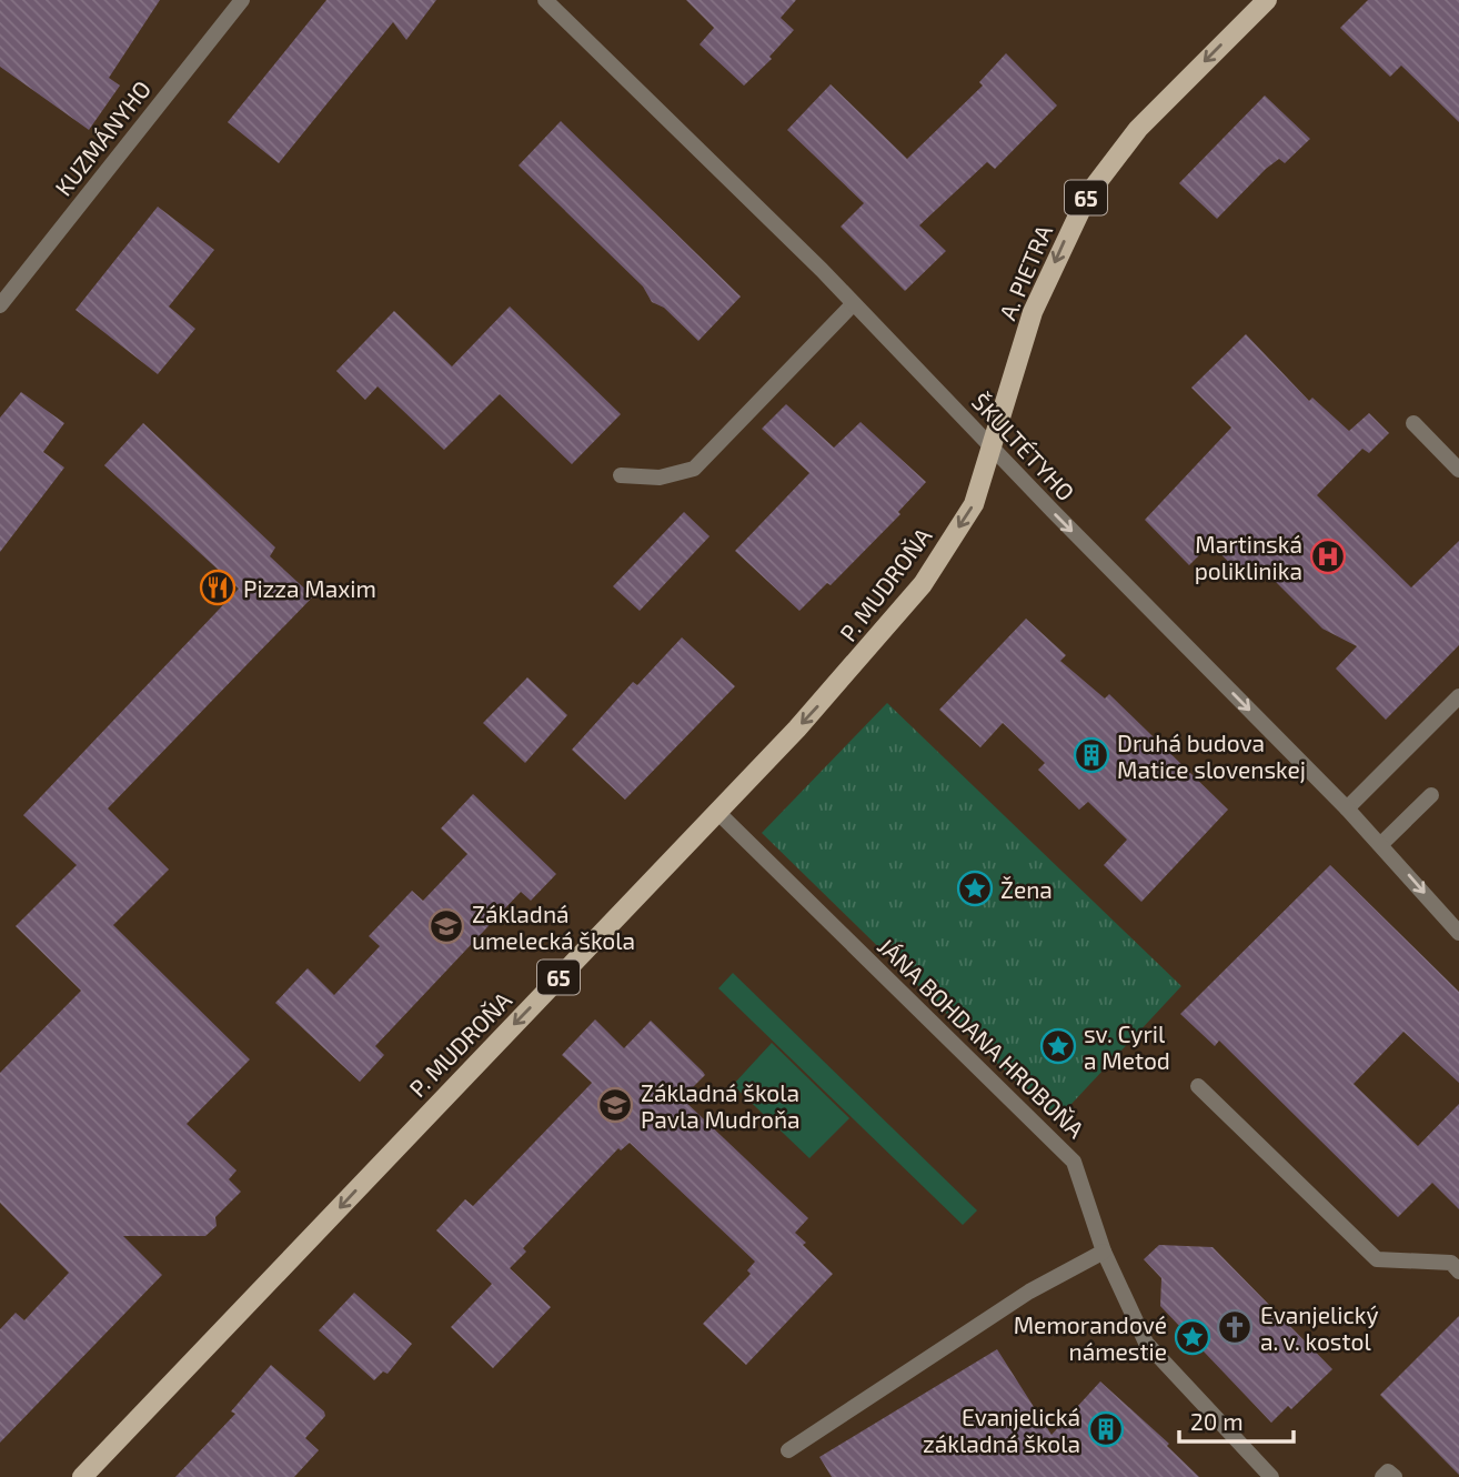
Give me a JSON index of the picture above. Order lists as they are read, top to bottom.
{
  "streets": {
    "main road": ["65", "A. PIETRA", "P. MUDROŇA"],
    "street": ["KUZMÁNYHO", "ŠKULTÉTYHO", "JÁNA BOHDANA HROBOŇA"]
  },
  "crossings": [
    ["A. PIETRA", "ŠKULTÉTYHO"],
    ["A. PIETRA", "P. MUDROŇA"],
    ["ŠKULTÉTYHO", "P. MUDROŇA"],
    ["P. MUDROŇA", "JÁNA BOHDANA HROBOŇA"]
  ],
  "one_way": ["A. PIETRA", "ŠKULTÉTYHO", "P. MUDROŇA"],
  "places": {
    "hospital": ["Martinská poliklinika"],
    "restaurant": ["Pizza Maxim"],
    "building": ["Druhá budova Matice slovenskej", "Evanjelická základná škola"],
    "place": ["Žena", "sv. Cyril a Metod", "Memorandové námestie"],
    "school or university": ["Základná umelecká škola", "Základná škola Pavla Mudroňa"],
    "church": ["Evanjelický a. v. kostol"]
  },
  "scale_bar": "20 m"
}
